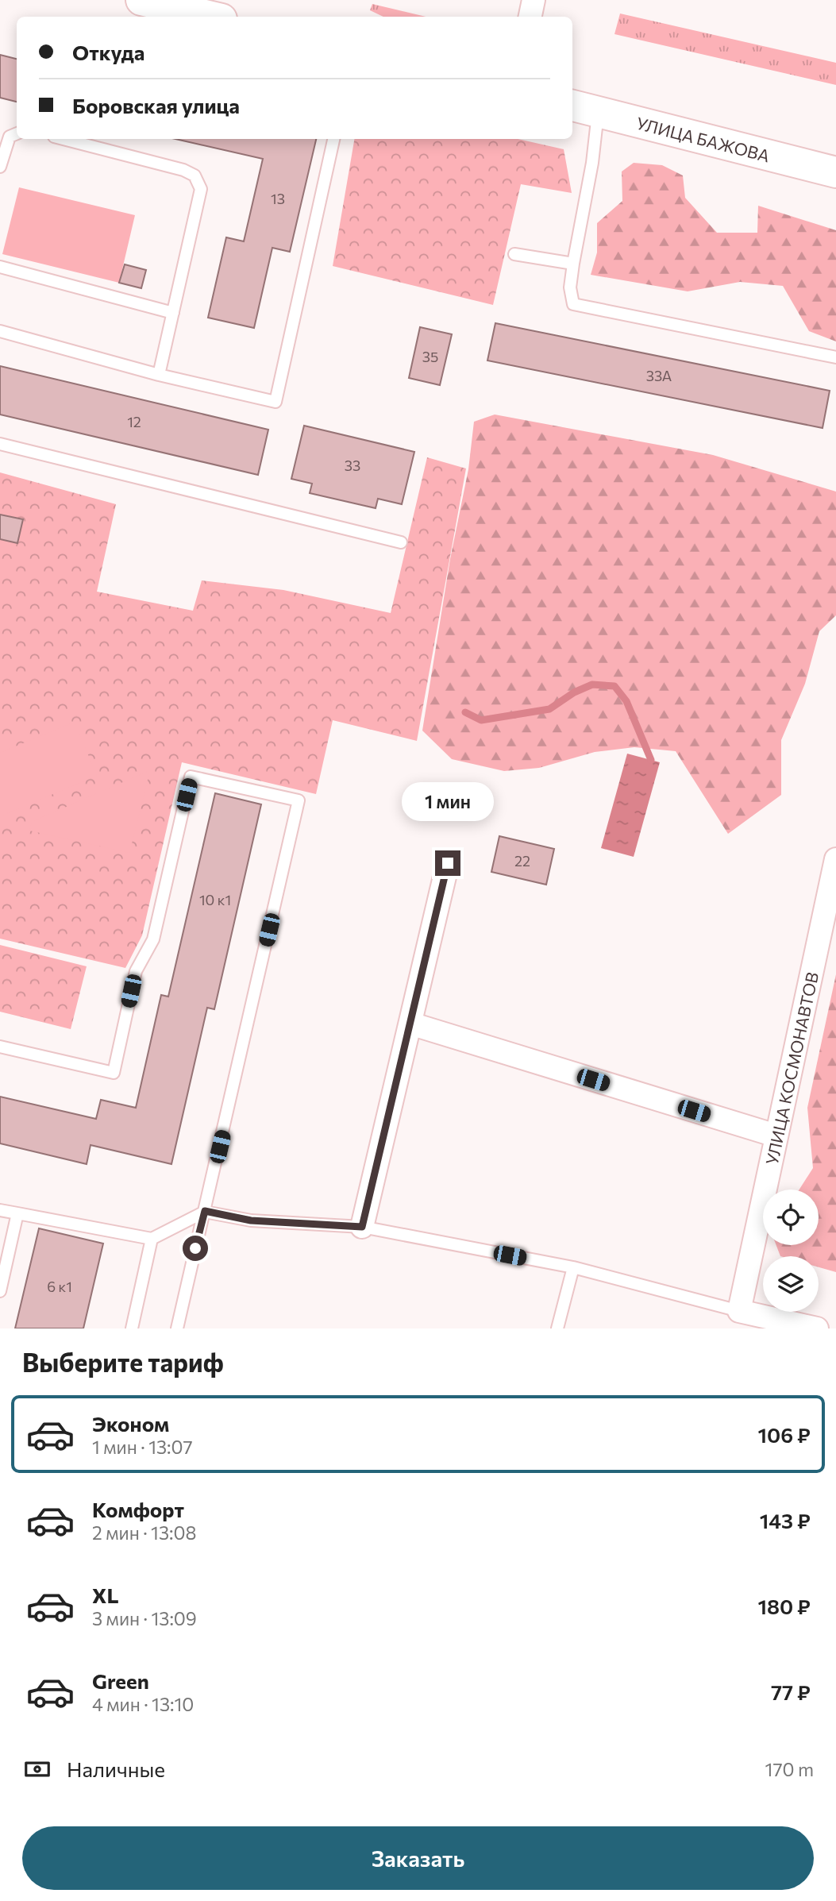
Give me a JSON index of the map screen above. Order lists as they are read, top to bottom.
{
  "streets": {
    "street": ["УЛИЦА БАЖОВА", "УЛИЦА КОСМОНАВТОВ"]
  },
  "house_numbers": [
    "13",
    "35",
    "33А",
    "12",
    "33",
    "22",
    "10 к1",
    "6 к1"
  ],
  "page": {
    "banner": ["Откуда", "Боровская улица"],
    "bubble": "1 мин",
    "heading": "Выберите тариф",
    "list": [
      {
        "name": "Эконом",
        "note": "1 мин · 13:07",
        "value": "106 ₽"
      },
      {
        "name": "Комфорт",
        "note": "2 мин · 13:08",
        "value": "143 ₽"
      },
      {
        "name": "XL",
        "note": "3 мин · 13:09",
        "value": "180 ₽"
      },
      {
        "name": "Green",
        "note": "4 мин · 13:10",
        "value": "77 ₽"
      }
    ],
    "pay": ["Наличные", "170 m"],
    "buttons": "Заказать"
  }
}
